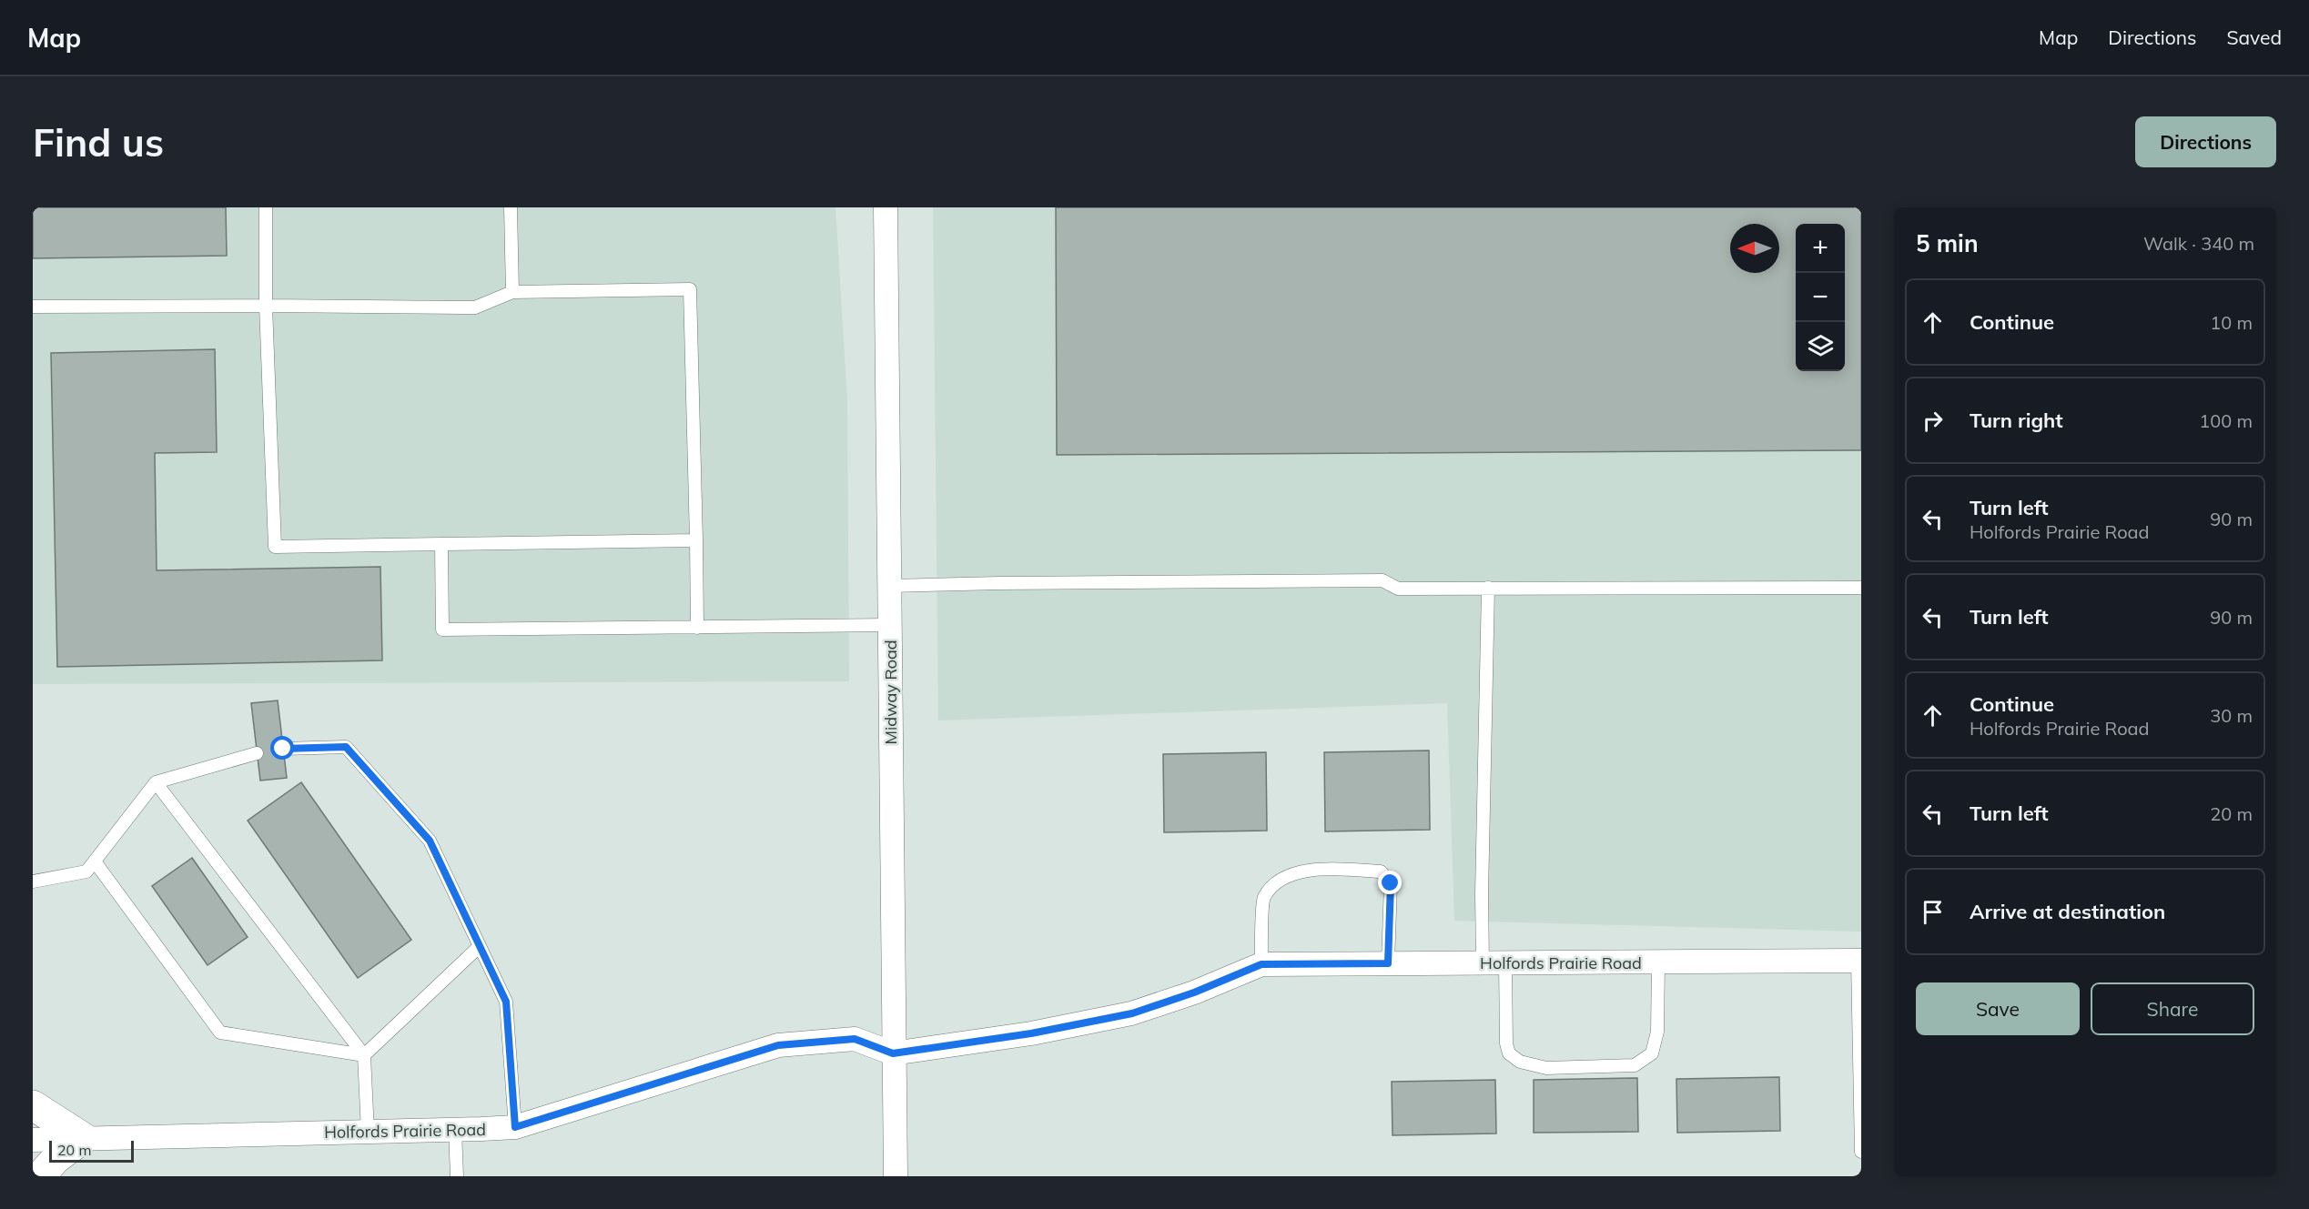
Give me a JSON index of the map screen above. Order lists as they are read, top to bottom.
{
  "streets": {
    "street": ["Midway Road", "Holfords Prairie Road"]
  },
  "crossings": [
    ["Midway Road", "Holfords Prairie Road"]
  ],
  "scale_bar": "20 m",
  "north": "left",
  "page": {
    "header": "Map",
    "nav": ["Map", "Directions", "Saved"],
    "buttons": [
      "Directions",
      ["Save", "Share"]
    ],
    "title": "Find us",
    "heading": ["5 min", "Walk · 340 m"],
    "map_buttons": ["+", "−"],
    "list": [
      ["Continue", "10 m"],
      ["Turn right", "100 m"],
      ["Turn left", "Holfords Prairie Road", "90 m"],
      ["Turn left", "90 m"],
      ["Continue", "Holfords Prairie Road", "30 m"],
      ["Turn left", "20 m"],
      "Arrive at destination"
    ],
    "scale": "20 m"
  }
}
